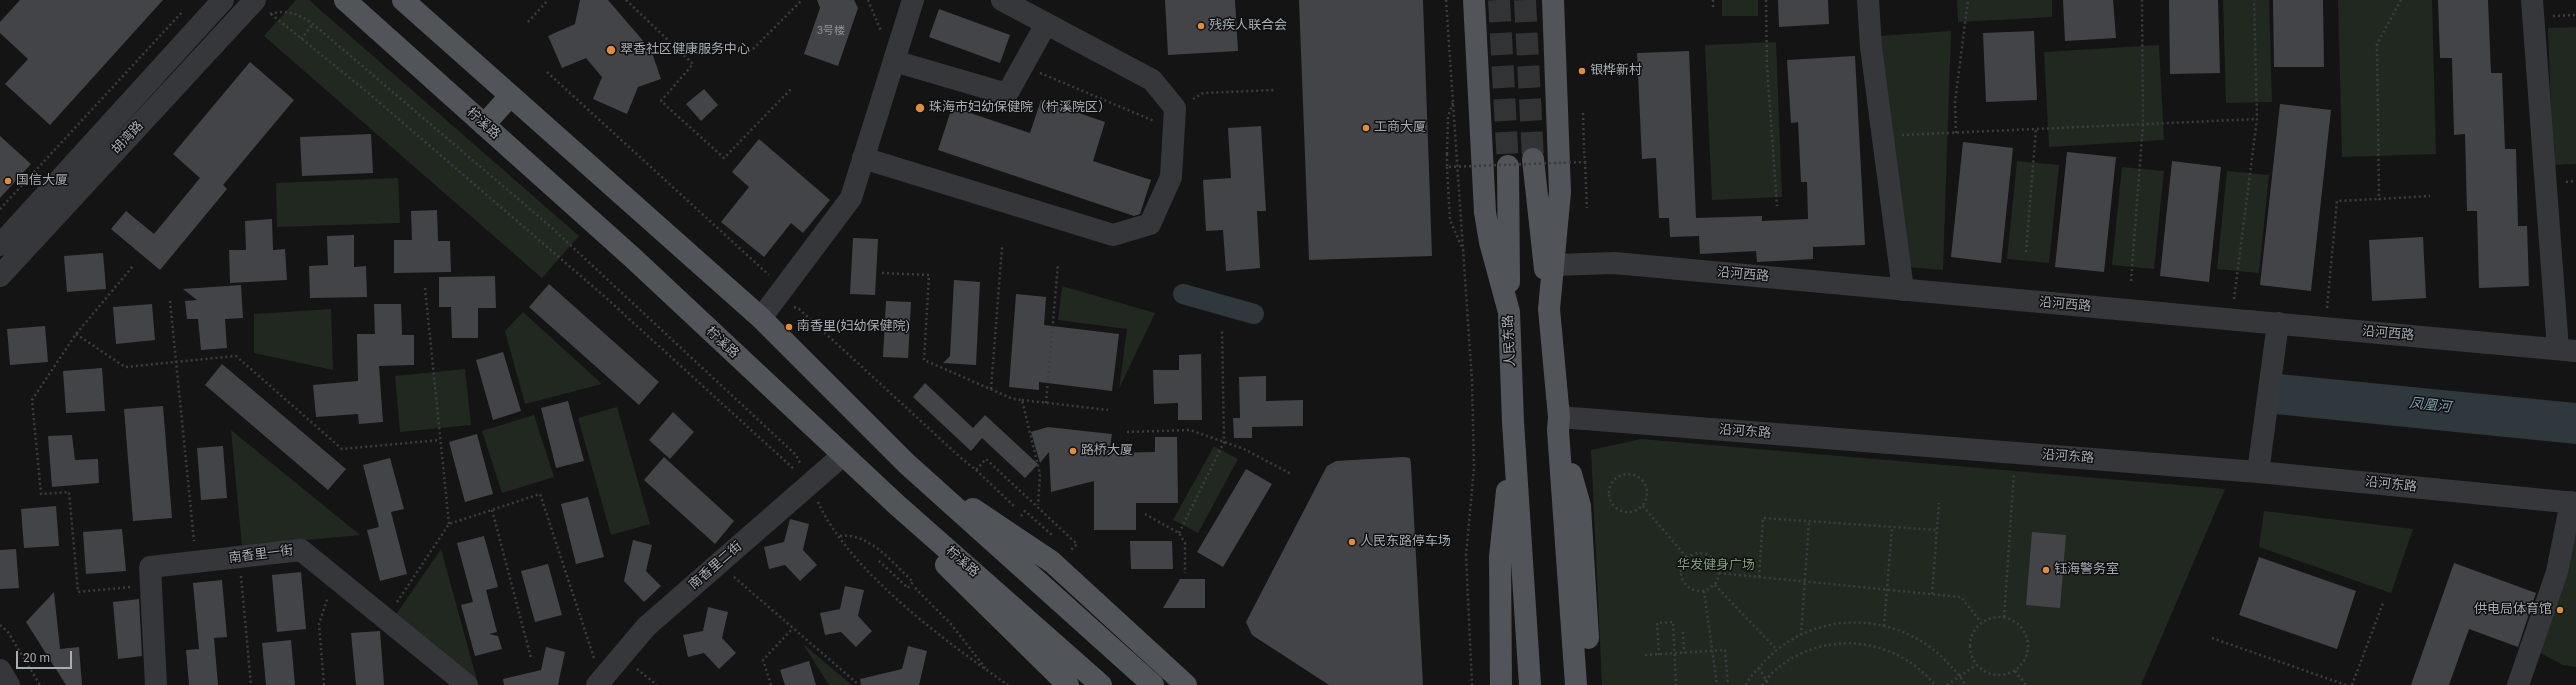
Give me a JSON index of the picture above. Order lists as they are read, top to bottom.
{
  "streets": {
    "main road": ["柠溪路", "人民东路"],
    "street": [
      "胡湾路",
      "沿河西路",
      "沿河东路",
      "南香里一街",
      "南香里二街"
    ]
  },
  "crossings": [
    ["柠溪路", "南香里二街"]
  ],
  "water": ["凤凰河"],
  "parks": ["华发健身广场"],
  "places": [
    "残疾人联合会",
    "翠香社区健康服务中心",
    "银桦新村",
    "珠海市妇幼保健院（柠溪院区）",
    "工商大厦",
    "国信大厦",
    "南香里(妇幼保健院)",
    "路桥大厦",
    "人民东路停车场",
    "钰海警务室",
    "供电局体育馆"
  ],
  "house_numbers": ["3号楼"],
  "scale_bar": "20 m"
}
